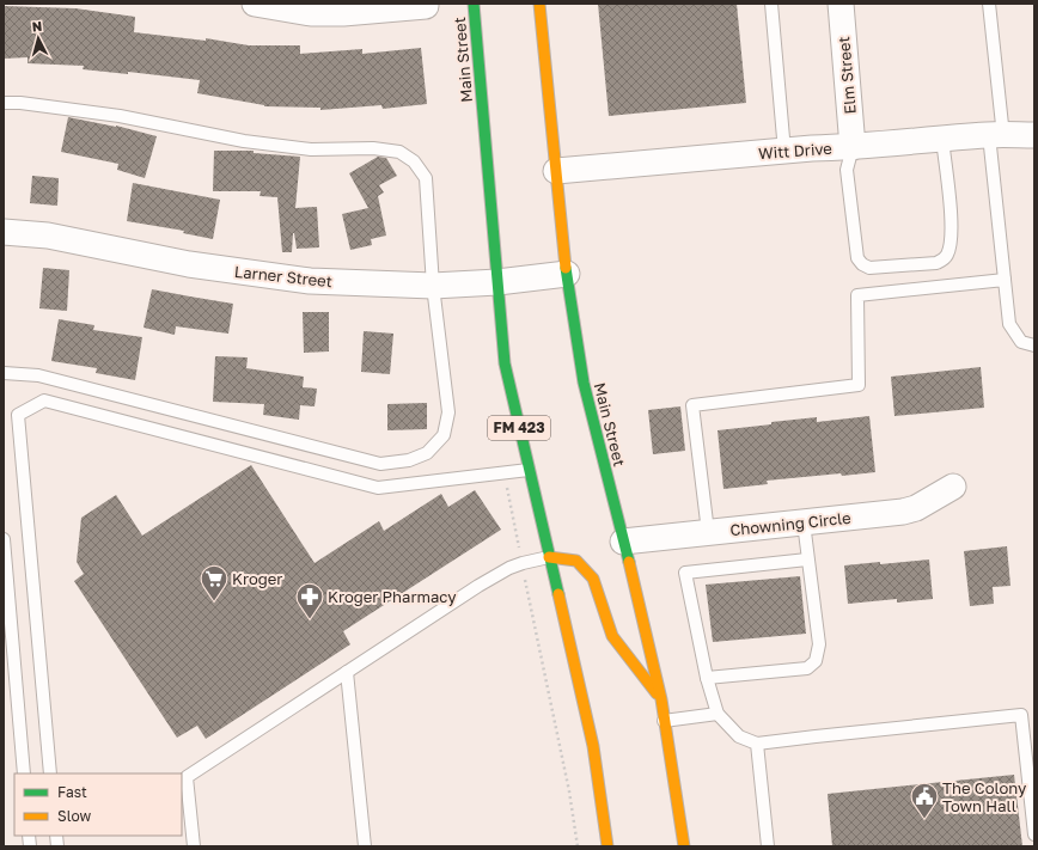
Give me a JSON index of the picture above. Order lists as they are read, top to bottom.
{
  "streets": {
    "main road": ["Main Street", "FM 423"],
    "street": [
      "Elm Street",
      "Witt Drive",
      "Larner Street",
      "Chowning Circle"
    ]
  },
  "crossings": [
    ["Main Street", "Witt Drive"],
    ["Main Street", "Larner Street"],
    ["Main Street", "Chowning Circle"],
    ["Elm Street", "Witt Drive"]
  ],
  "places": {
    "supermarket": ["Kroger"],
    "pharmacy": ["Kroger Pharmacy"],
    "public building": ["The Colony Town Hall"]
  },
  "legend": ["Fast", "Slow"],
  "north": "top"
}
